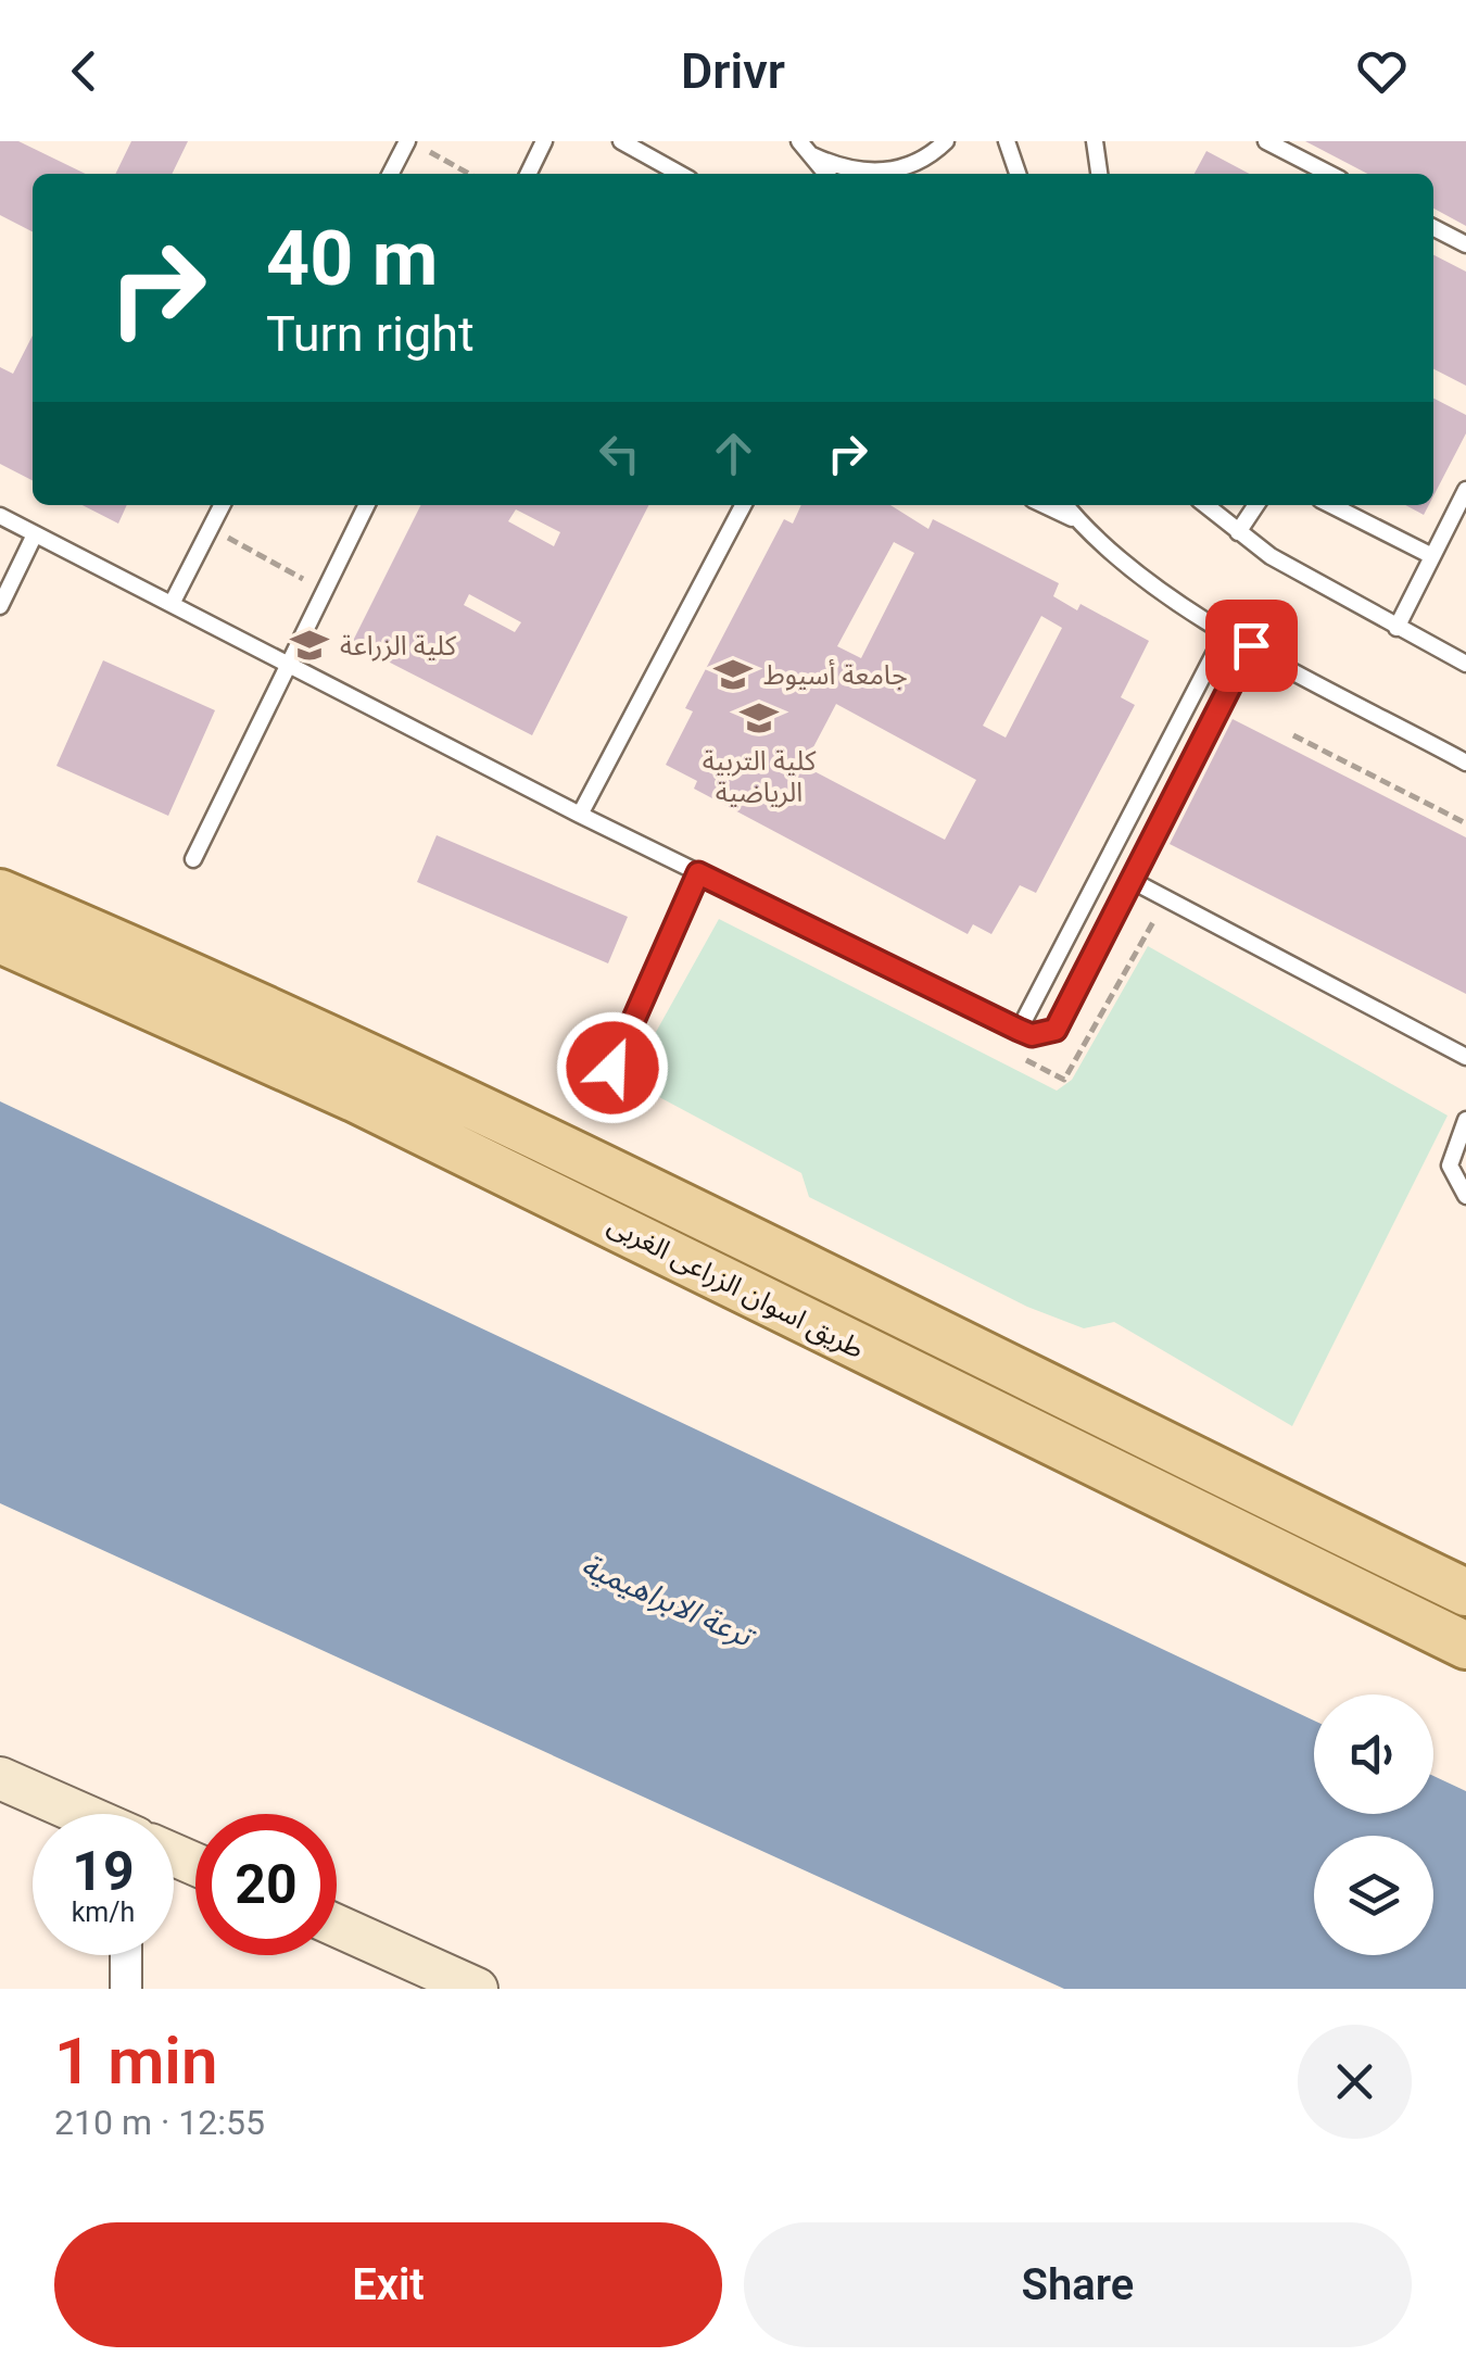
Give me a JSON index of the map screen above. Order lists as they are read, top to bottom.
{
  "streets": {
    "main road": ["طريق اسوان الزراعى الغربى"]
  },
  "water": ["ترعة الابراهيمية"],
  "places": {
    "school or university": ["كلية الزراعة", "جامعة أسيوط", "كلية التربية الرياضية"]
  },
  "page": {
    "header": "Drivr",
    "turn": ["40 m", "Turn right"],
    "speed": "19 km/h",
    "limit": "20",
    "heading": ["1 min", "210 m · 12:55"],
    "buttons": ["Exit", "Share"]
  }
}
